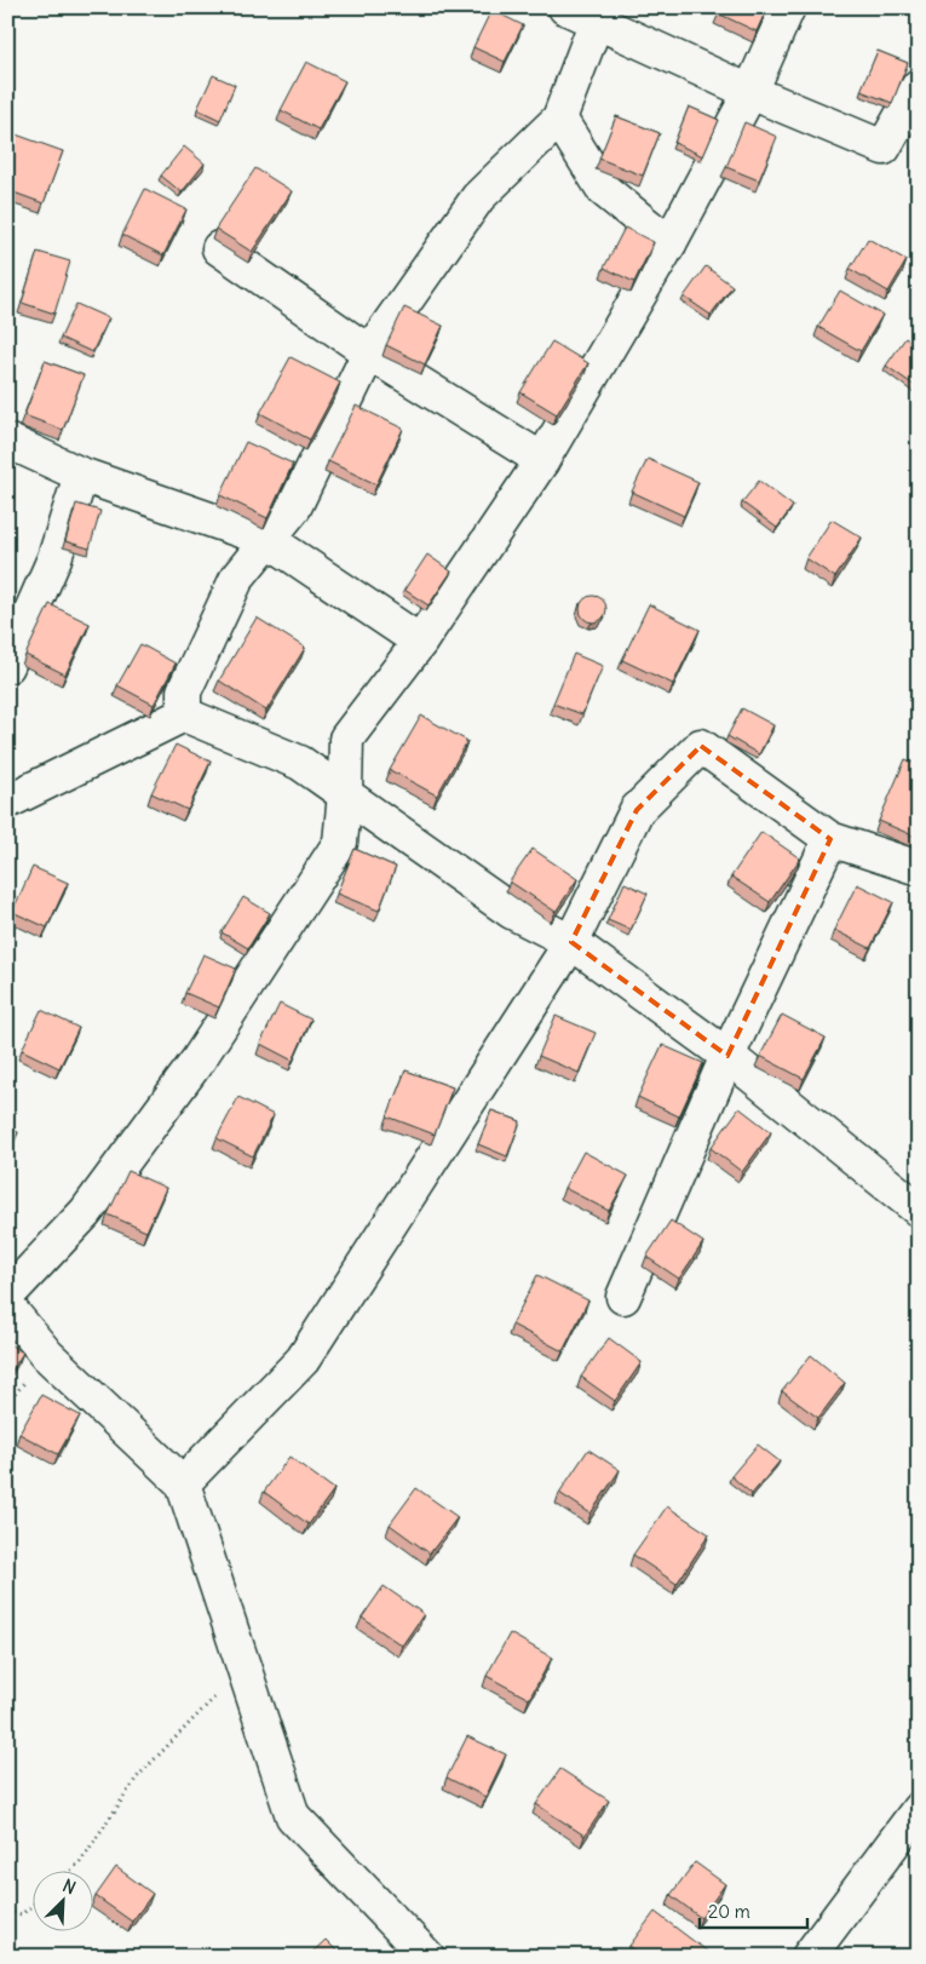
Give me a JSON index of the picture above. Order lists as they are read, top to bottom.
{
  "scale_bar": "20 m",
  "north": "top right"
}
